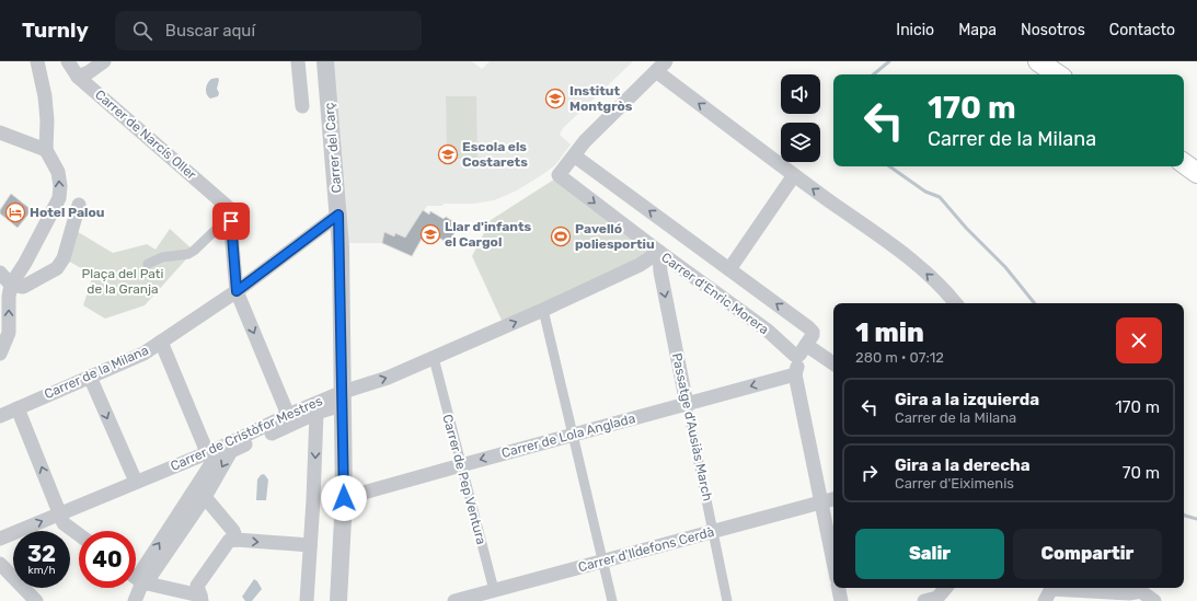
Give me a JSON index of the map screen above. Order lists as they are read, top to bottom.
{
  "streets": {
    "street": [
      "Carrer de Narcís Oller",
      "Carrer del Carç",
      "Carrer d'Enric Morera",
      "Carrer de la Milana",
      "Passatge d'Ausiàs March",
      "Carrer de Cristòfor Mestres",
      "Carrer de Lola Anglada",
      "Carrer de Pep Ventura",
      "Carrer d'Ildefons Cerdà"
    ]
  },
  "crossings": [
    ["Carrer del Carç", "Carrer de la Milana"],
    ["Carrer del Carç", "Carrer de Cristòfor Mestres"],
    ["Carrer del Carç", "Carrer de Lola Anglada"],
    ["Carrer d'Enric Morera", "Passatge d'Ausiàs March"],
    ["Carrer d'Enric Morera", "Carrer de Cristòfor Mestres"],
    ["Passatge d'Ausiàs March", "Carrer de Cristòfor Mestres"],
    ["Passatge d'Ausiàs March", "Carrer de Lola Anglada"],
    ["Passatge d'Ausiàs March", "Carrer d'Ildefons Cerdà"],
    ["Carrer de Cristòfor Mestres", "Carrer de Pep Ventura"],
    ["Carrer de Lola Anglada", "Carrer de Pep Ventura"],
    ["Carrer de Pep Ventura", "Carrer d'Ildefons Cerdà"]
  ],
  "one_way": ["Carrer de Cristòfor Mestres", "Carrer de Lola Anglada"],
  "parks": ["Plaça del Pati de la Granja"],
  "places": {
    "school or university": ["Institut Montgròs", "Escola els Costarets", "Llar d'infants el Cargol"],
    "hotel": ["Hotel Palou"],
    "sports": ["Pavelló poliesportiu"]
  },
  "page": {
    "header": "Turnly",
    "search": "Buscar aquí",
    "nav": [
      "Inicio",
      "Mapa",
      "Nosotros",
      "Contacto"
    ],
    "turn": ["170 m", "Carrer de la Milana"],
    "heading": ["1 min", "280 m · 07:12"],
    "list": [
      {
        "name": "Gira a la izquierda",
        "note": "Carrer de la Milana",
        "value": "170 m"
      },
      {
        "name": "Gira a la derecha",
        "note": "Carrer d'Eiximenis",
        "value": "70 m"
      }
    ],
    "buttons": ["Salir", "Compartir"],
    "speed": "32 km/h",
    "limit": "40"
  }
}
